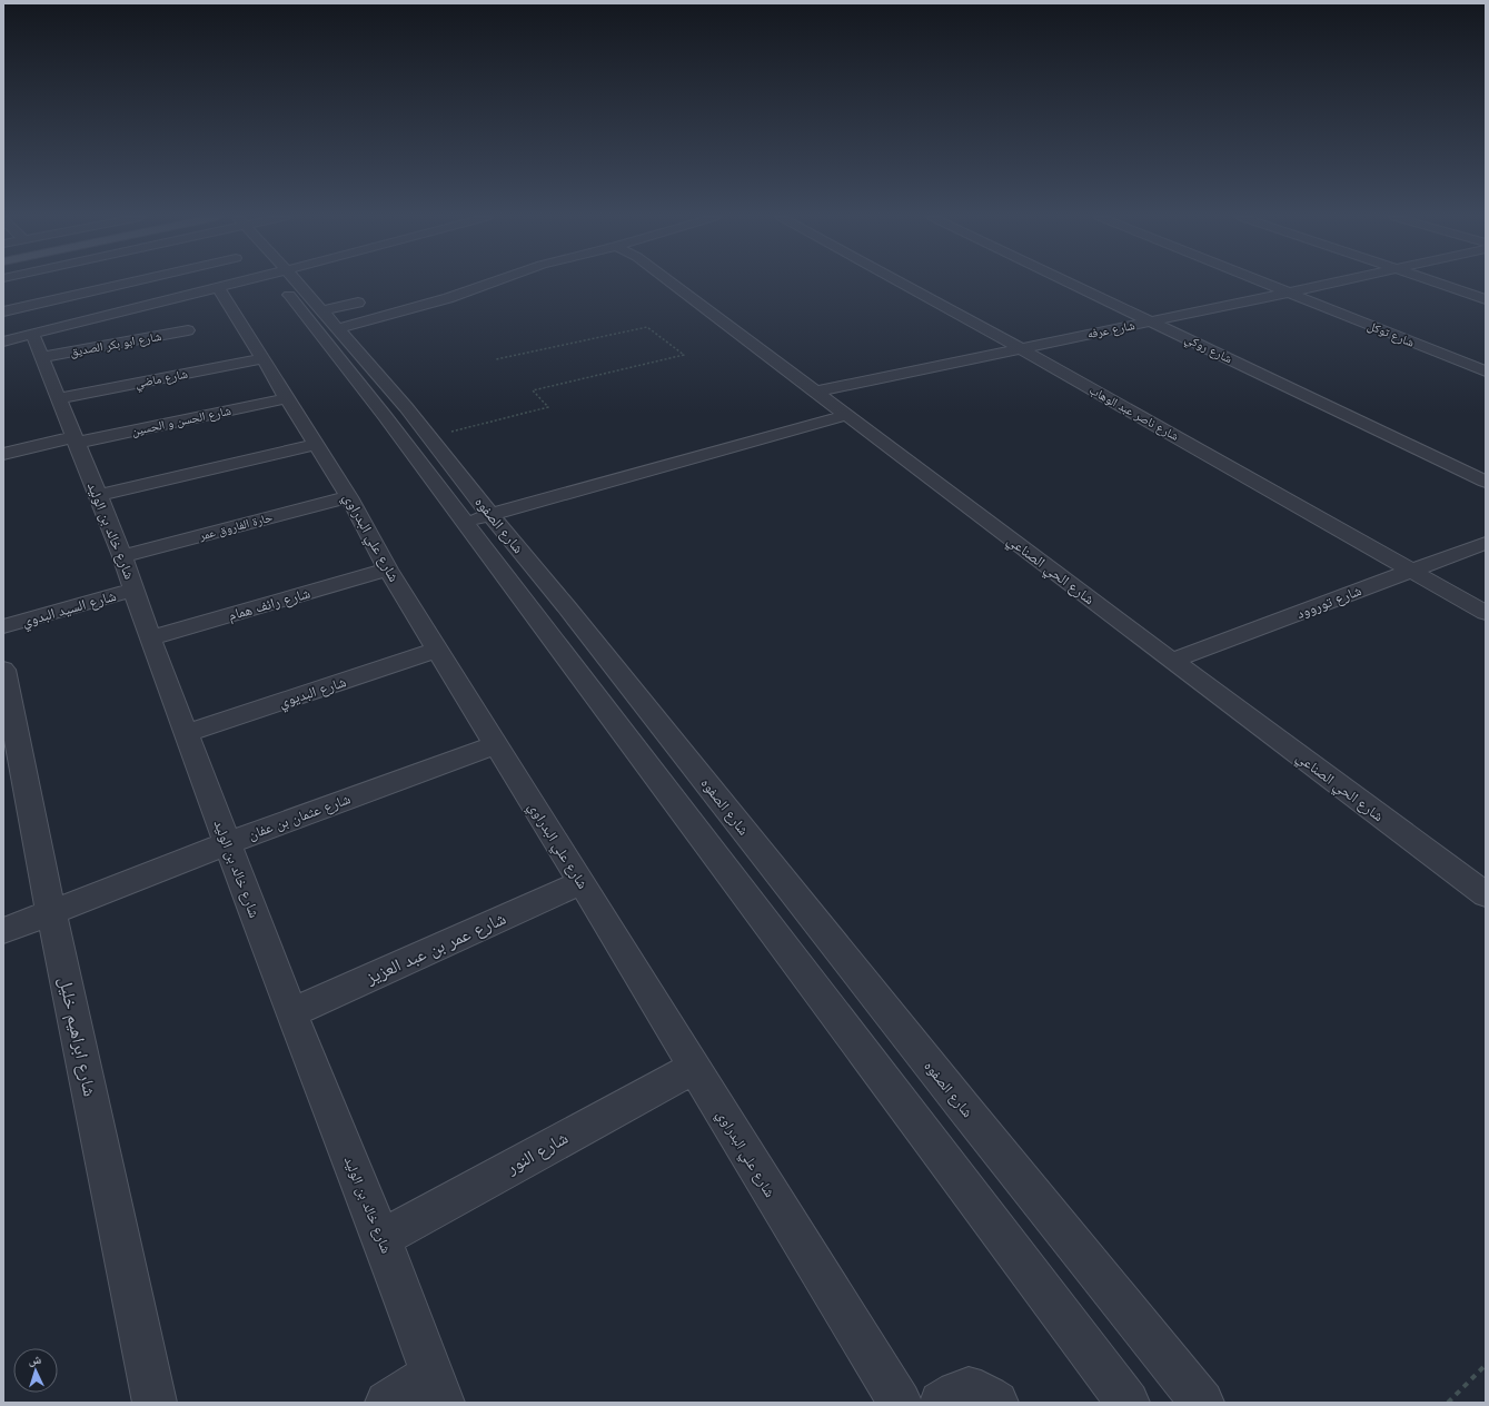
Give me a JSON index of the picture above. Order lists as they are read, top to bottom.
{
  "streets": {
    "street": [
      "شارع عرفه",
      "شارع توكل",
      "شارع ابو بكر الصديق",
      "شارع روكي",
      "شارع ماضي",
      "شارع ناصر عبد الوهاب",
      "شارع الحسن و الحسين",
      "شارع الصفوه",
      "حارة الفاروق عمر",
      "شارع خالد بن الوليد",
      "شارع علي البدراوي",
      "شارع الحي الصناعي",
      "شارع توروود",
      "شارع رائف همام",
      "شارع السيد البدوي",
      "شارع البديوي",
      "شارع عثمان بن عفان",
      "شارع عمر بن عبد العزيز",
      "شارع ابراهيم خليل",
      "شارع النور"
    ]
  },
  "crossings": [
    ["شارع عرفه", "شارع توكل"],
    ["شارع عرفه", "شارع روكي"],
    ["شارع عرفه", "شارع ناصر عبد الوهاب"],
    ["شارع عرفه", "شارع الحي الصناعي"],
    ["شارع ابو بكر الصديق", "شارع خالد بن الوليد"],
    ["شارع ماضي", "شارع خالد بن الوليد"],
    ["شارع ماضي", "شارع علي البدراوي"],
    ["شارع ناصر عبد الوهاب", "شارع توروود"],
    ["شارع الحسن و الحسين", "شارع خالد بن الوليد"],
    ["شارع الحسن و الحسين", "شارع علي البدراوي"],
    ["حارة الفاروق عمر", "شارع خالد بن الوليد"],
    ["حارة الفاروق عمر", "شارع علي البدراوي"],
    ["شارع خالد بن الوليد", "شارع رائف همام"],
    ["شارع خالد بن الوليد", "شارع السيد البدوي"],
    ["شارع خالد بن الوليد", "شارع البديوي"],
    ["شارع خالد بن الوليد", "شارع عثمان بن عفان"],
    ["شارع خالد بن الوليد", "شارع عمر بن عبد العزيز"],
    ["شارع خالد بن الوليد", "شارع النور"],
    ["شارع علي البدراوي", "شارع رائف همام"],
    ["شارع علي البدراوي", "شارع البديوي"],
    ["شارع علي البدراوي", "شارع عثمان بن عفان"],
    ["شارع علي البدراوي", "شارع عمر بن عبد العزيز"],
    ["شارع علي البدراوي", "شارع النور"],
    ["شارع الحي الصناعي", "شارع توروود"],
    ["شارع عثمان بن عفان", "شارع ابراهيم خليل"]
  ],
  "north": "top"
}
